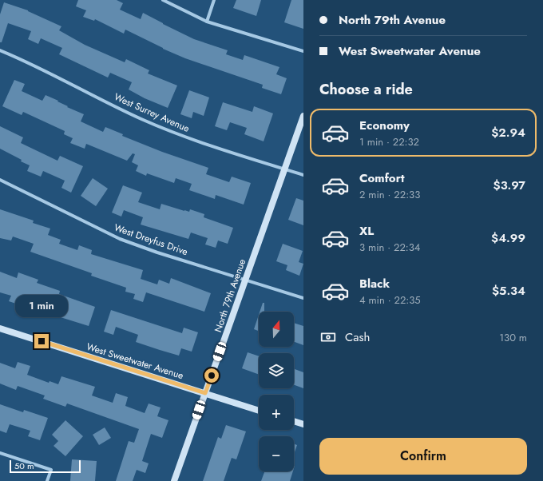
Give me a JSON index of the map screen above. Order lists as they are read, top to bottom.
{
  "streets": {
    "street": [
      "West Surrey Avenue",
      "West Dreyfus Drive",
      "North 79th Avenue",
      "West Sweetwater Avenue"
    ]
  },
  "crossings": [
    ["West Surrey Avenue", "North 79th Avenue"],
    ["West Dreyfus Drive", "North 79th Avenue"],
    ["North 79th Avenue", "West Sweetwater Avenue"]
  ],
  "scale_bar": "50 m",
  "north": "top",
  "page": {
    "banner": ["North 79th Avenue", "West Sweetwater Avenue"],
    "heading": "Choose a ride",
    "list": [
      {
        "name": "Economy",
        "note": "1 min · 22:32",
        "value": "$2.94"
      },
      {
        "name": "Comfort",
        "note": "2 min · 22:33",
        "value": "$3.97"
      },
      {
        "name": "XL",
        "note": "3 min · 22:34",
        "value": "$4.99"
      },
      {
        "name": "Black",
        "note": "4 min · 22:35",
        "value": "$5.34"
      }
    ],
    "bubble": "1 min",
    "map_buttons": ["+", "−"],
    "pay": ["Cash", "130 m"],
    "buttons": "Confirm",
    "scale": "50 m"
  }
}
